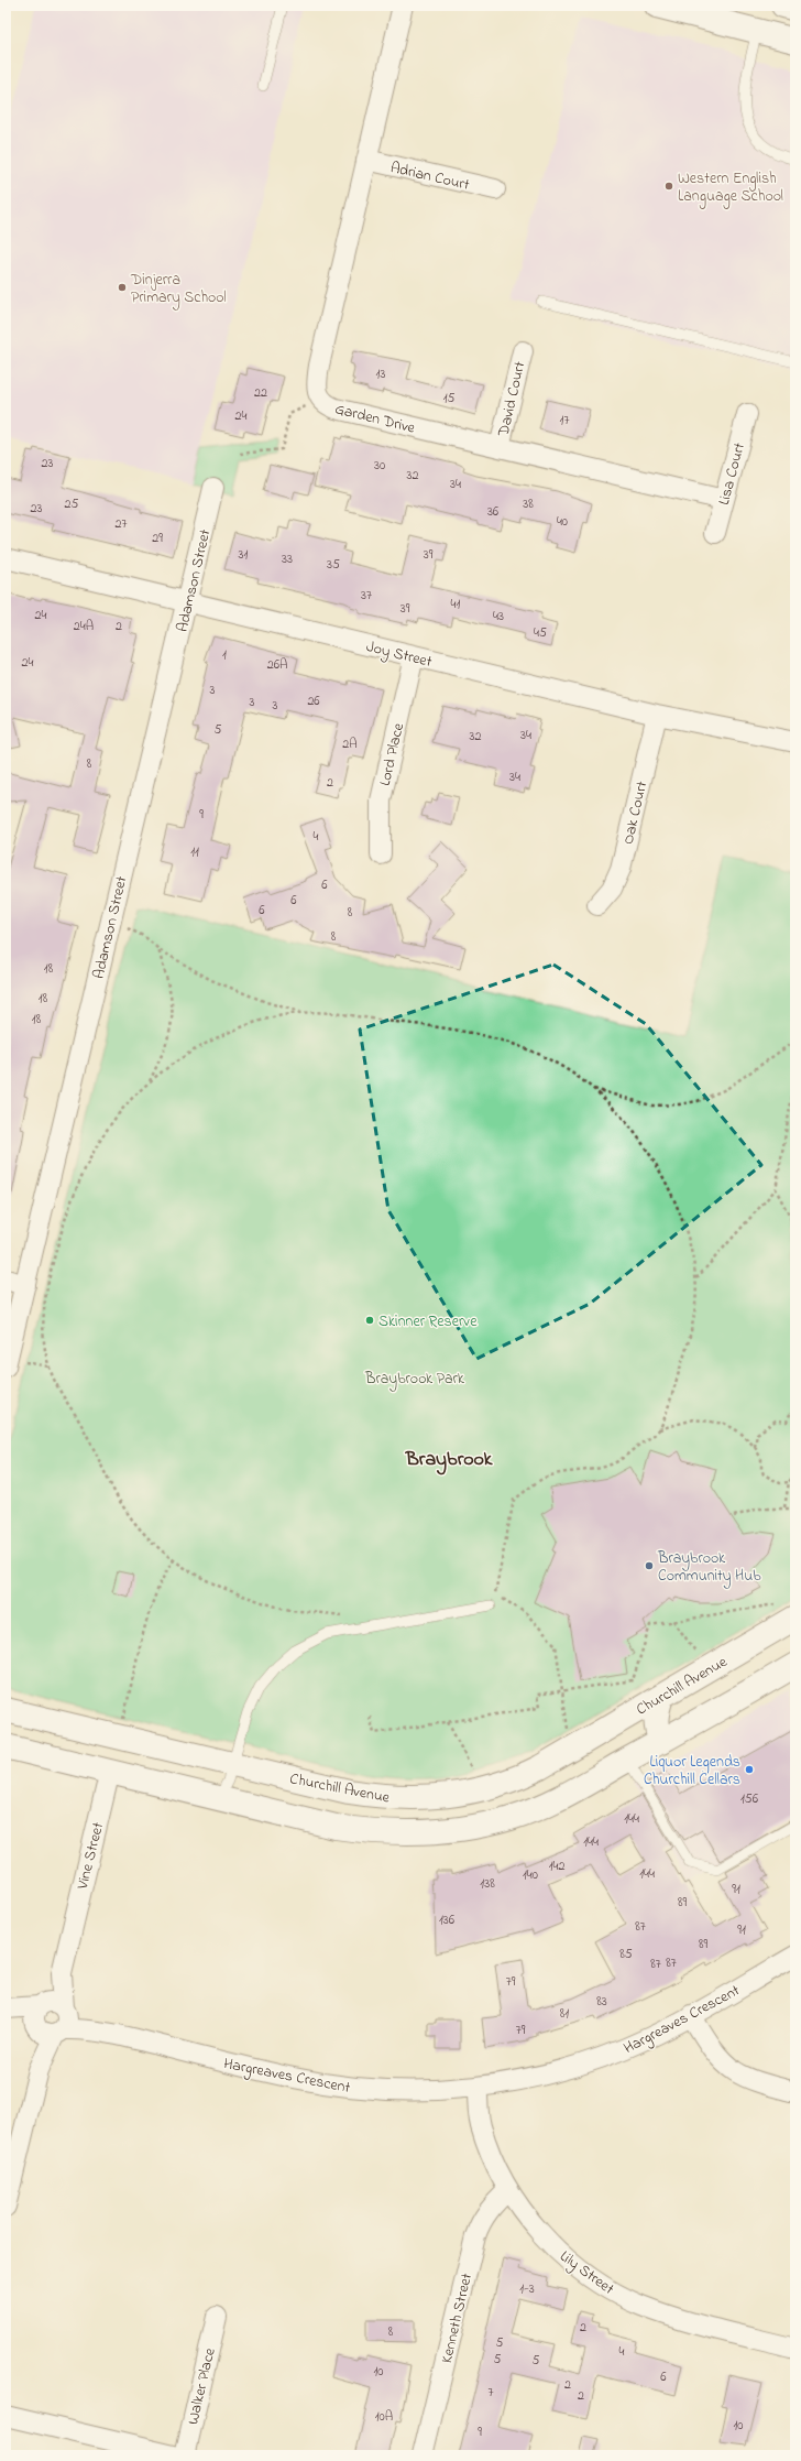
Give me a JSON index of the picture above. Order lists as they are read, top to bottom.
{
  "streets": {
    "main road": ["Churchill Avenue", "Vine Street"],
    "street": [
      "Adrian Court",
      "David Court",
      "Garden Drive",
      "Lisa Court",
      "Adamson Street",
      "Joy Street",
      "Lord Place",
      "Oak Court",
      "Hargreaves Crescent",
      "Lily Street",
      "Kenneth Street",
      "Walker Place"
    ]
  },
  "crossings": [
    ["Adrian Court", "Garden Drive"],
    ["David Court", "Garden Drive"],
    ["Garden Drive", "Lisa Court"],
    ["Adamson Street", "Joy Street"],
    ["Joy Street", "Lord Place"],
    ["Joy Street", "Oak Court"],
    ["Churchill Avenue", "Vine Street"],
    ["Vine Street", "Hargreaves Crescent"],
    ["Hargreaves Crescent", "Lily Street"],
    ["Lily Street", "Kenneth Street"]
  ],
  "districts": ["Braybrook"],
  "parks": ["Braybrook Park"],
  "places": [
    "Western English Language School",
    "Dinjerra Primary School",
    "Skinner Reserve",
    "Braybrook Community Hub",
    "Liquor Legends Churchill Cellars"
  ],
  "house_numbers": [
    "13",
    "22",
    "15",
    "24",
    "17",
    "23",
    "30",
    "32",
    "34",
    "25",
    "38",
    "23",
    "36",
    "40",
    "27",
    "29",
    "31",
    "39",
    "33",
    "35",
    "37",
    "41",
    "39",
    "24",
    "43",
    "24A",
    "2",
    "45",
    "1",
    "24",
    "26A",
    "3",
    "26",
    "3",
    "3",
    "5",
    "34",
    "32",
    "2A",
    "8",
    "34",
    "2",
    "9",
    "4",
    "11",
    "6",
    "6",
    "6",
    "8",
    "8",
    "18",
    "18",
    "18",
    "156",
    "144",
    "144",
    "142",
    "144",
    "140",
    "138",
    "91",
    "89",
    "136",
    "87",
    "91",
    "89",
    "85",
    "87",
    "87",
    "79",
    "83",
    "81",
    "79",
    "1-3",
    "2",
    "8",
    "5",
    "4",
    "5",
    "5",
    "10",
    "6",
    "2",
    "7",
    "2",
    "10A",
    "10",
    "9"
  ]
}
